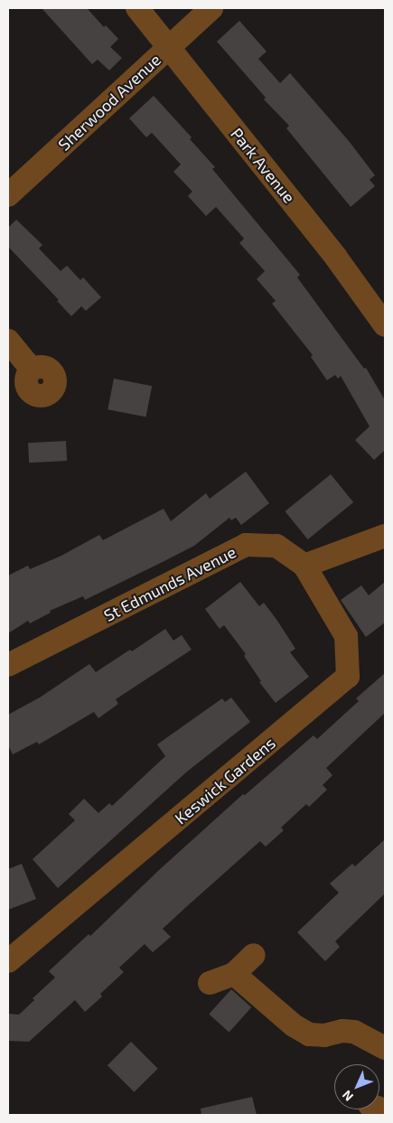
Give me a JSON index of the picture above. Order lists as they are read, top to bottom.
{
  "streets": {
    "street": [
      "Sherwood Avenue",
      "Park Avenue",
      "St Edmunds Avenue",
      "Keswick Gardens"
    ]
  },
  "crossings": [
    ["Sherwood Avenue", "Park Avenue"],
    ["St Edmunds Avenue", "Keswick Gardens"]
  ],
  "north": "bottom left"
}
